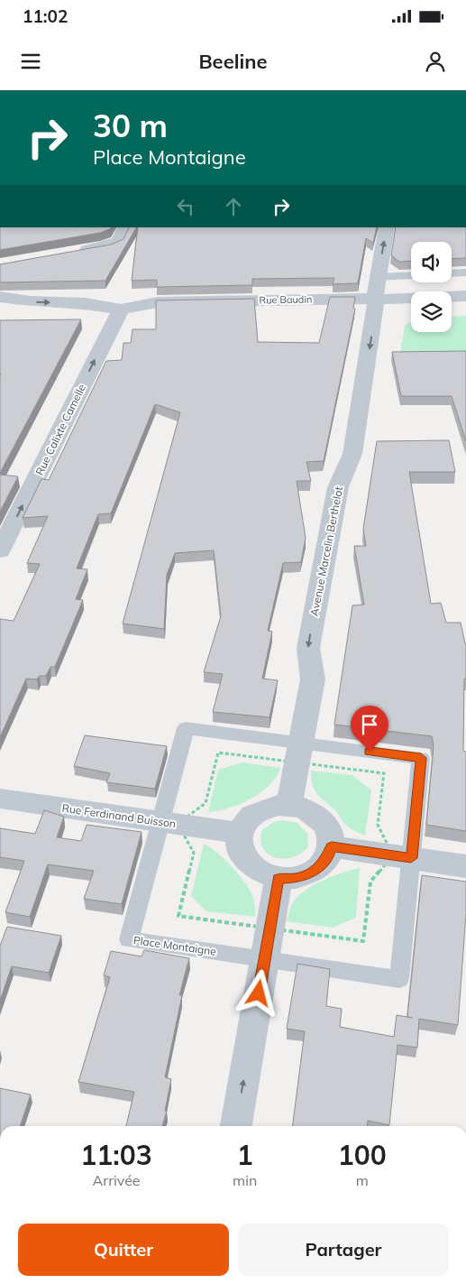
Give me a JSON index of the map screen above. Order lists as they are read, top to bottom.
{
  "streets": {
    "street": [
      "Rue Baudin",
      "Rue Calixte Camelle",
      "Avenue Marcelin Berthelot",
      "Rue Ferdinand Buisson"
    ],
    "lane": ["Place Montaigne"]
  },
  "crossings": [
    ["Rue Baudin", "Rue Calixte Camelle"],
    ["Rue Baudin", "Avenue Marcelin Berthelot"],
    ["Avenue Marcelin Berthelot", "Rue Ferdinand Buisson"],
    ["Avenue Marcelin Berthelot", "Place Montaigne"],
    ["Rue Ferdinand Buisson", "Place Montaigne"]
  ],
  "one_way": ["Rue Calixte Camelle"],
  "page": {
    "status": "11:02",
    "header": "Beeline",
    "turn": ["30 m", "Place Montaigne"],
    "eta": [
      "11:03",
      "Arrivée",
      "1",
      "min",
      "100",
      "m"
    ],
    "buttons": ["Quitter", "Partager"]
  }
}
